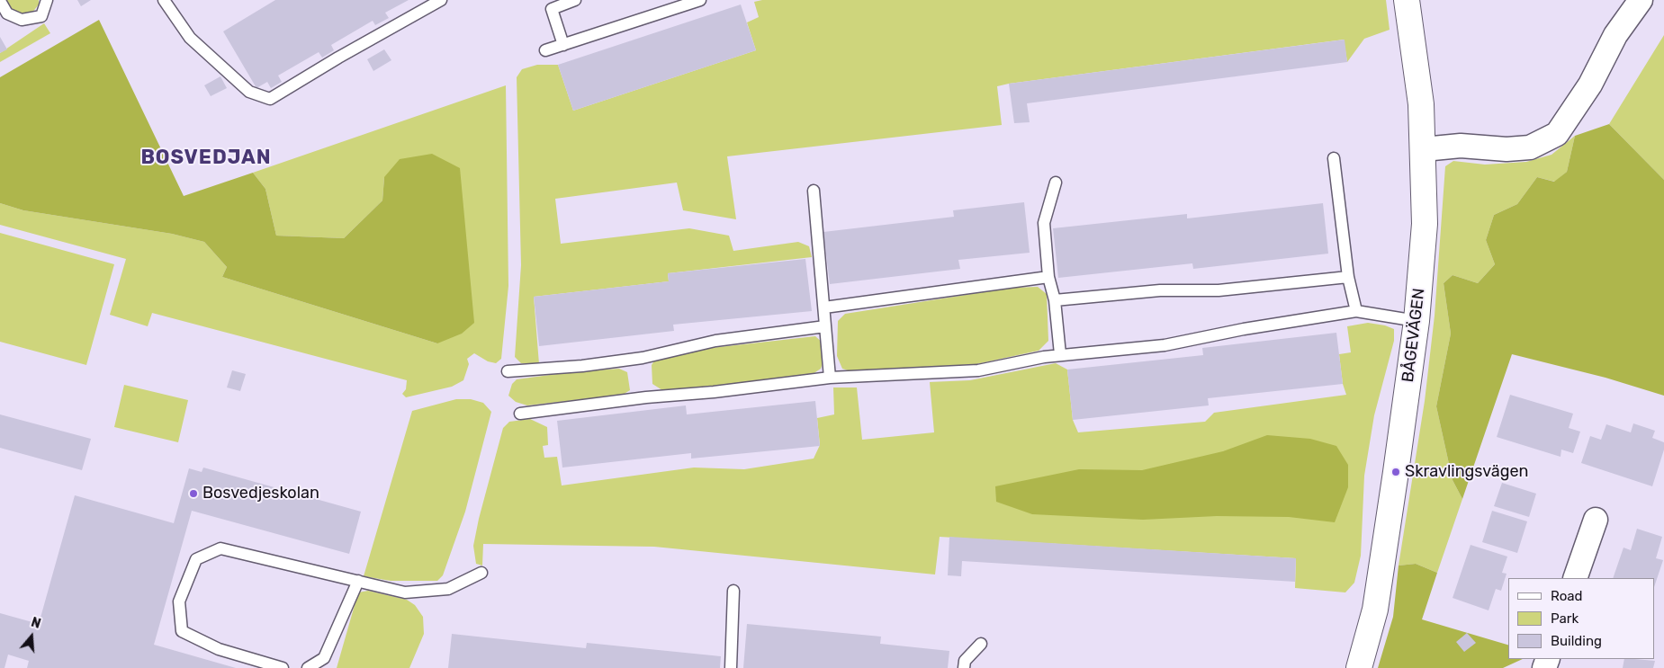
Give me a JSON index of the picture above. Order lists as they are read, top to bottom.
{
  "streets": {
    "street": ["BÅGEVÄGEN"]
  },
  "districts": ["BOSVEDJAN"],
  "places": ["Skravlingsvägen", "Bosvedjeskolan"],
  "legend": ["Road", "Park", "Building"],
  "north": "top"
}
